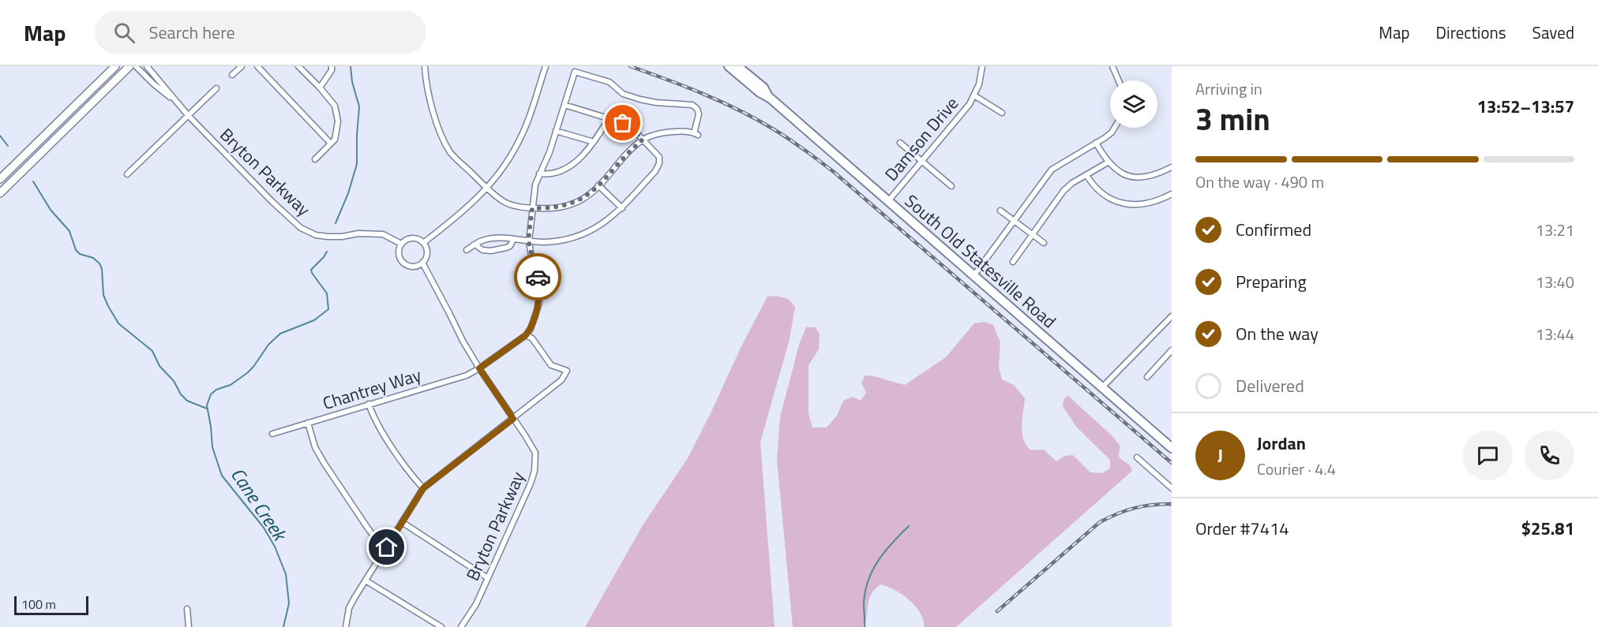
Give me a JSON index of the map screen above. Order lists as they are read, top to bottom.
{
  "streets": {
    "main road": ["South Old Statesville Road"],
    "street": ["Damson Drive", "Bryton Parkway", "Chantrey Way"]
  },
  "crossings": [
    ["Damson Drive", "South Old Statesville Road"],
    ["Bryton Parkway", "Chantrey Way"]
  ],
  "water": ["Cane Creek"],
  "scale_bar": "100 m",
  "page": {
    "header": "Map",
    "search": "Search here",
    "nav": ["Map", "Directions", "Saved"],
    "heading": ["3 min", "Arriving in", "13:52–13:57"],
    "panel": [
      "Jordan",
      "Courier · 4.4",
      "Order #7414",
      "$25.81"
    ],
    "bar": "On the way · 490 m",
    "list": [
      ["Confirmed", "13:21"],
      ["Preparing", "13:40"],
      ["On the way", "13:44"],
      "Delivered"
    ],
    "round": "J",
    "scale": "100 m"
  }
}
